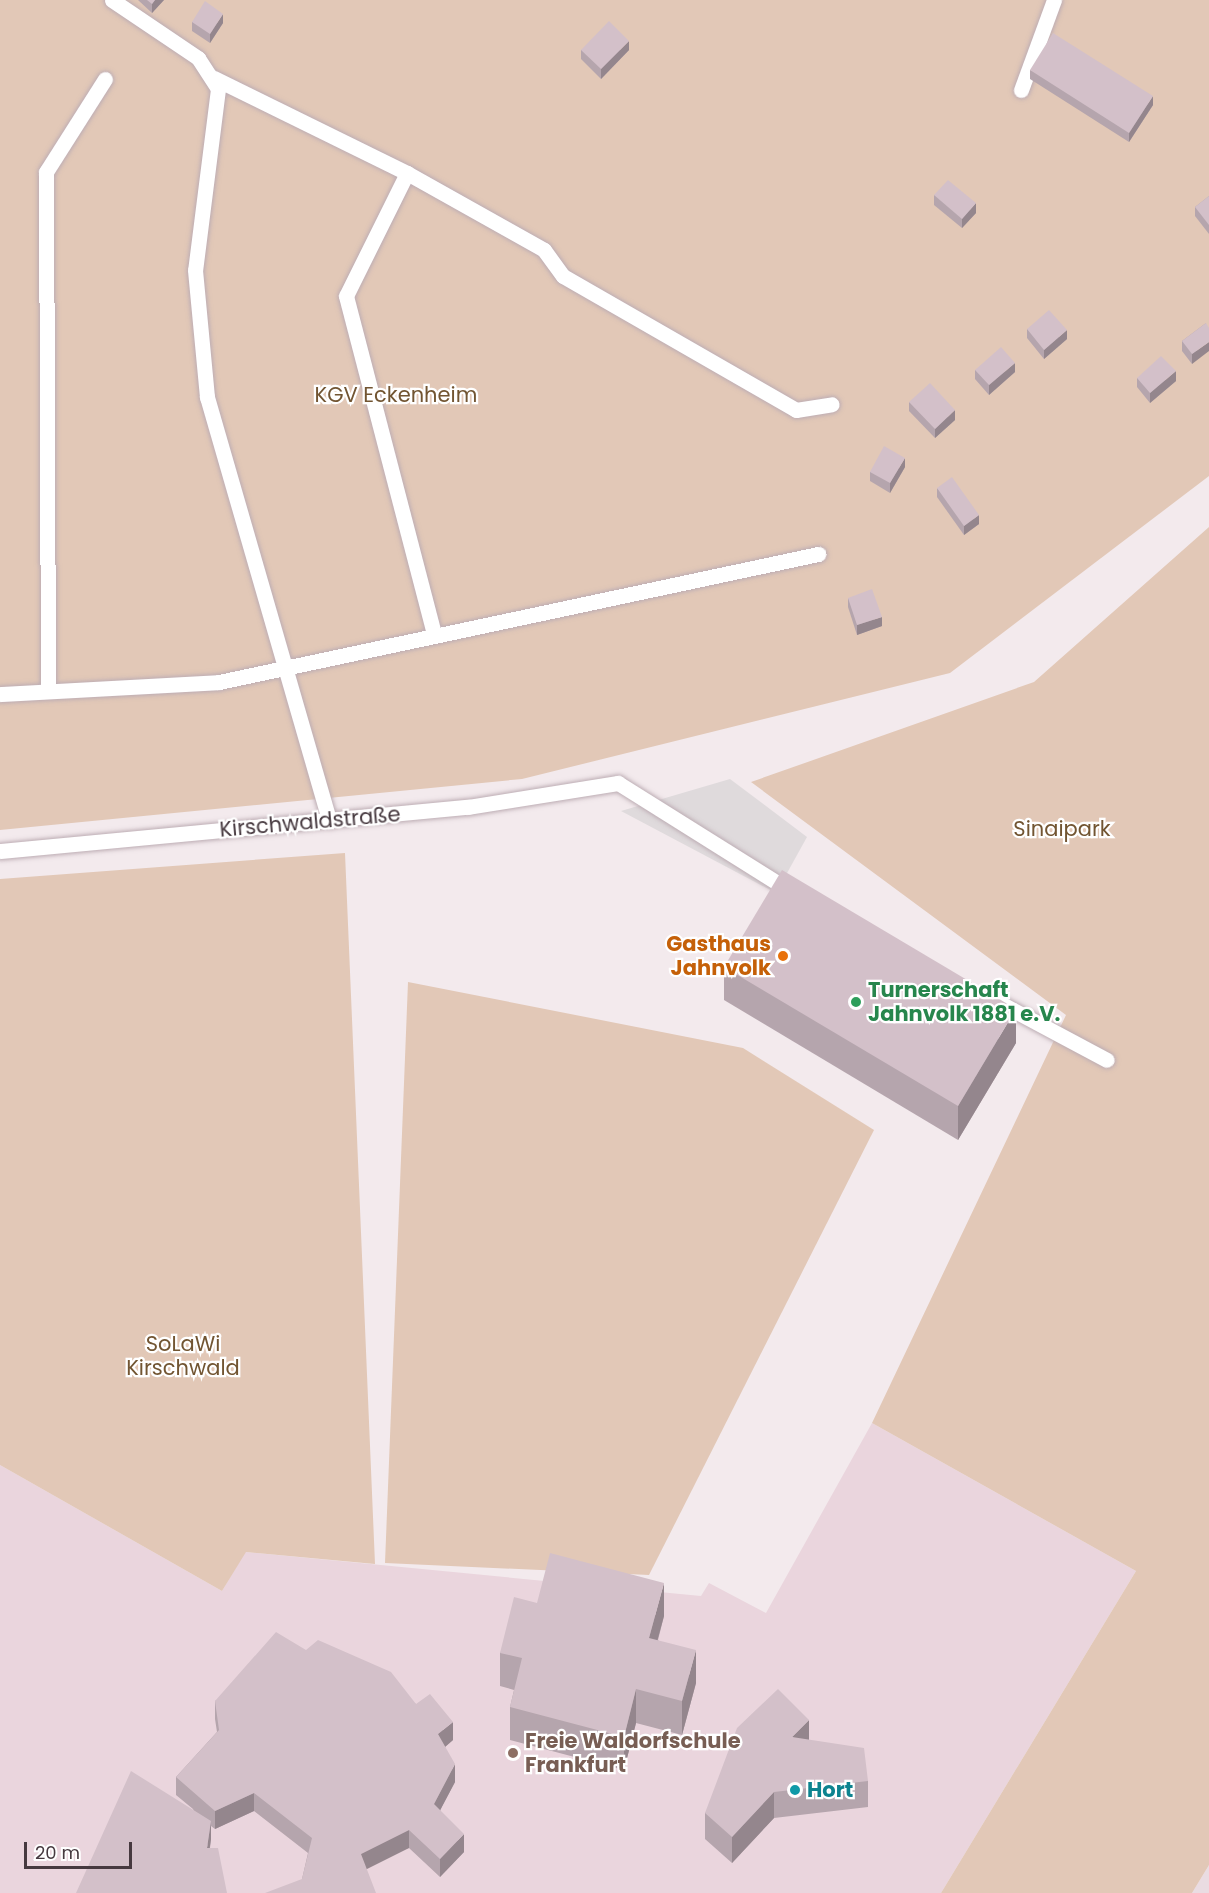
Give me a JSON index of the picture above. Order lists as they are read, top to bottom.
{
  "streets": {
    "lane": ["Kirschwaldstraße"]
  },
  "parks": ["KGV Eckenheim", "Sinaipark", "SoLaWi Kirschwald"],
  "places": [
    "Gasthaus Jahnvolk",
    "Turnerschaft Jahnvolk 1881 e.V.",
    "Freie Waldorfschule Frankfurt",
    "Hort"
  ],
  "scale_bar": "20 m"
}
